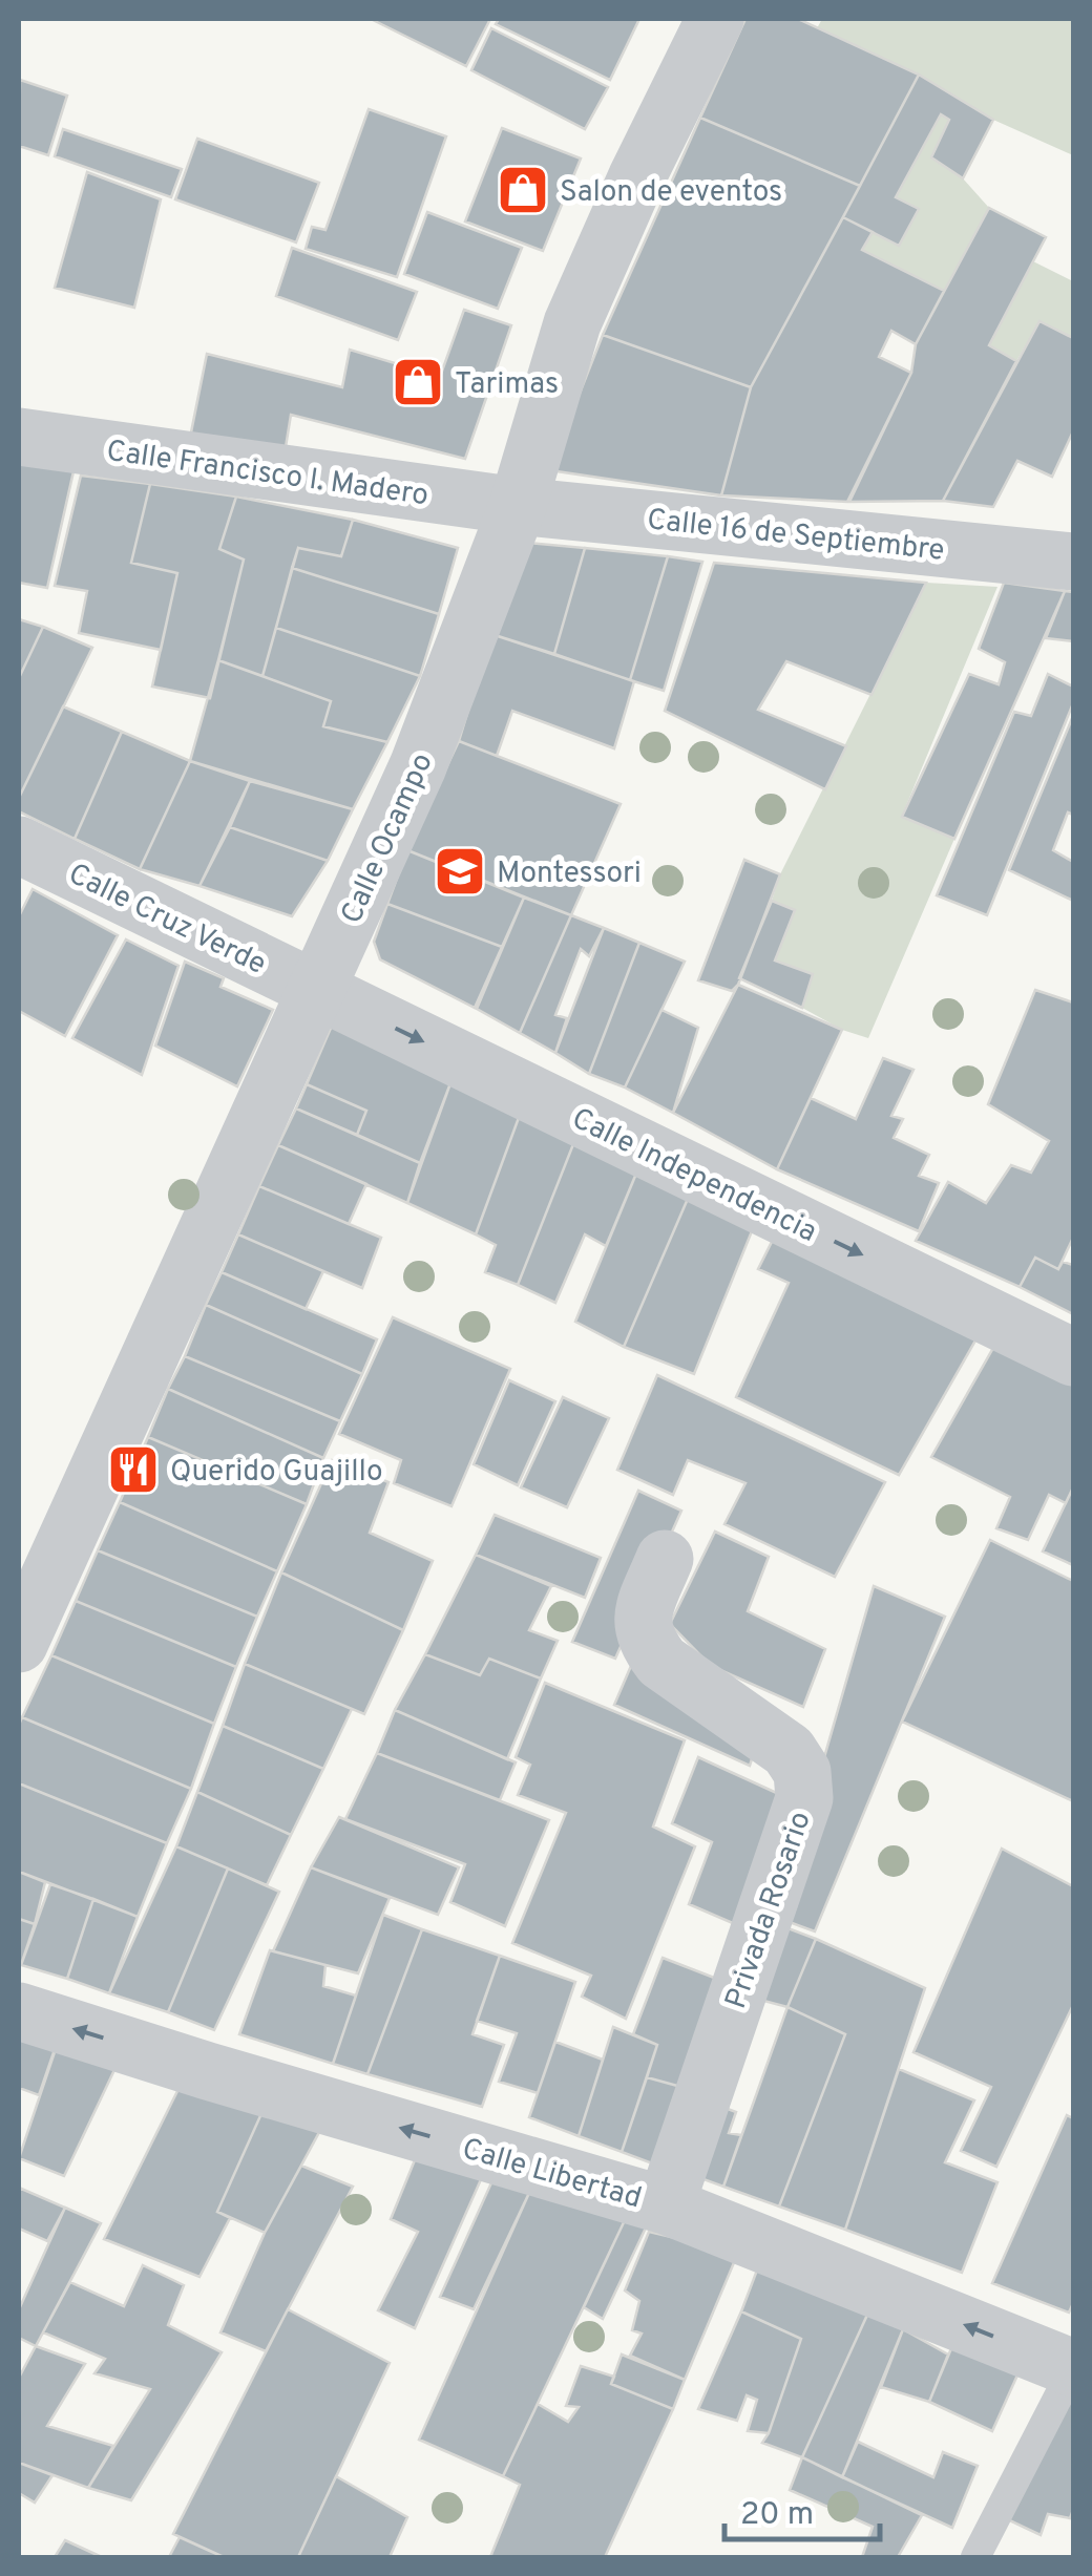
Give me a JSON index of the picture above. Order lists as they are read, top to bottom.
{
  "streets": {
    "street": [
      "Calle Francisco I. Madero",
      "Calle 16 de Septiembre",
      "Calle Ocampo",
      "Calle Cruz Verde",
      "Calle Independencia",
      "Privada Rosario",
      "Calle Libertad"
    ]
  },
  "crossings": [
    ["Calle Francisco I. Madero", "Calle 16 de Septiembre"],
    ["Calle Francisco I. Madero", "Calle Ocampo"],
    ["Calle 16 de Septiembre", "Calle Ocampo"],
    ["Calle Ocampo", "Calle Cruz Verde"],
    ["Calle Ocampo", "Calle Independencia"],
    ["Calle Cruz Verde", "Calle Independencia"],
    ["Privada Rosario", "Calle Libertad"]
  ],
  "one_way": ["Calle Independencia", "Calle Libertad"],
  "places": {
    "shop": ["Salon de eventos", "Tarimas"],
    "school or university": ["Montessori"],
    "restaurant": ["Querido Guajillo"]
  },
  "scale_bar": "20 m"
}
